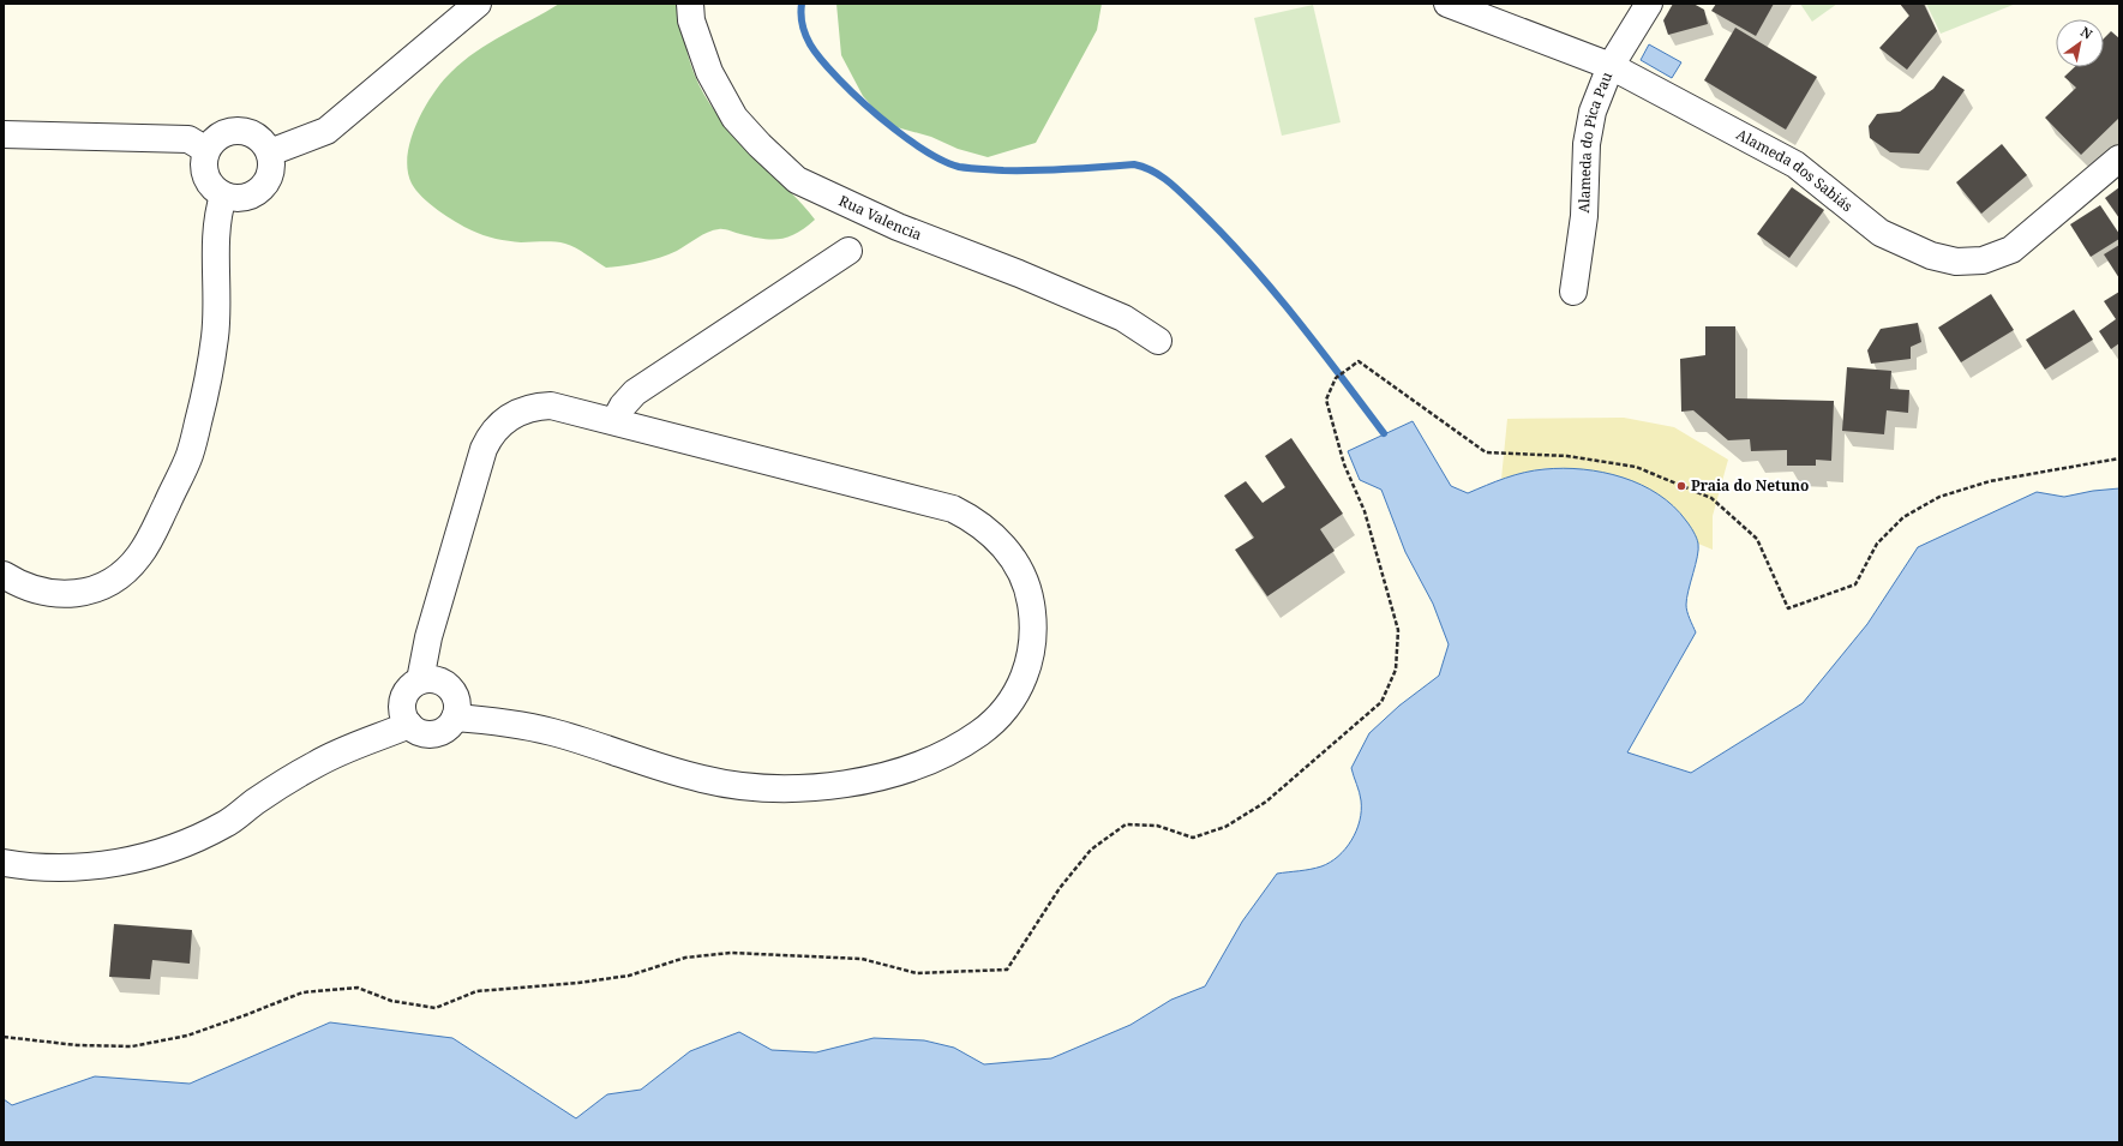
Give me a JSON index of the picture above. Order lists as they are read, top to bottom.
{
  "streets": {
    "street": ["Alameda do Pica Pau", "Alameda dos Sabiás", "Rua Valencia"]
  },
  "crossings": [
    ["Alameda do Pica Pau", "Alameda dos Sabiás"]
  ],
  "places": ["Praia do Netuno"],
  "north": "top right"
}
